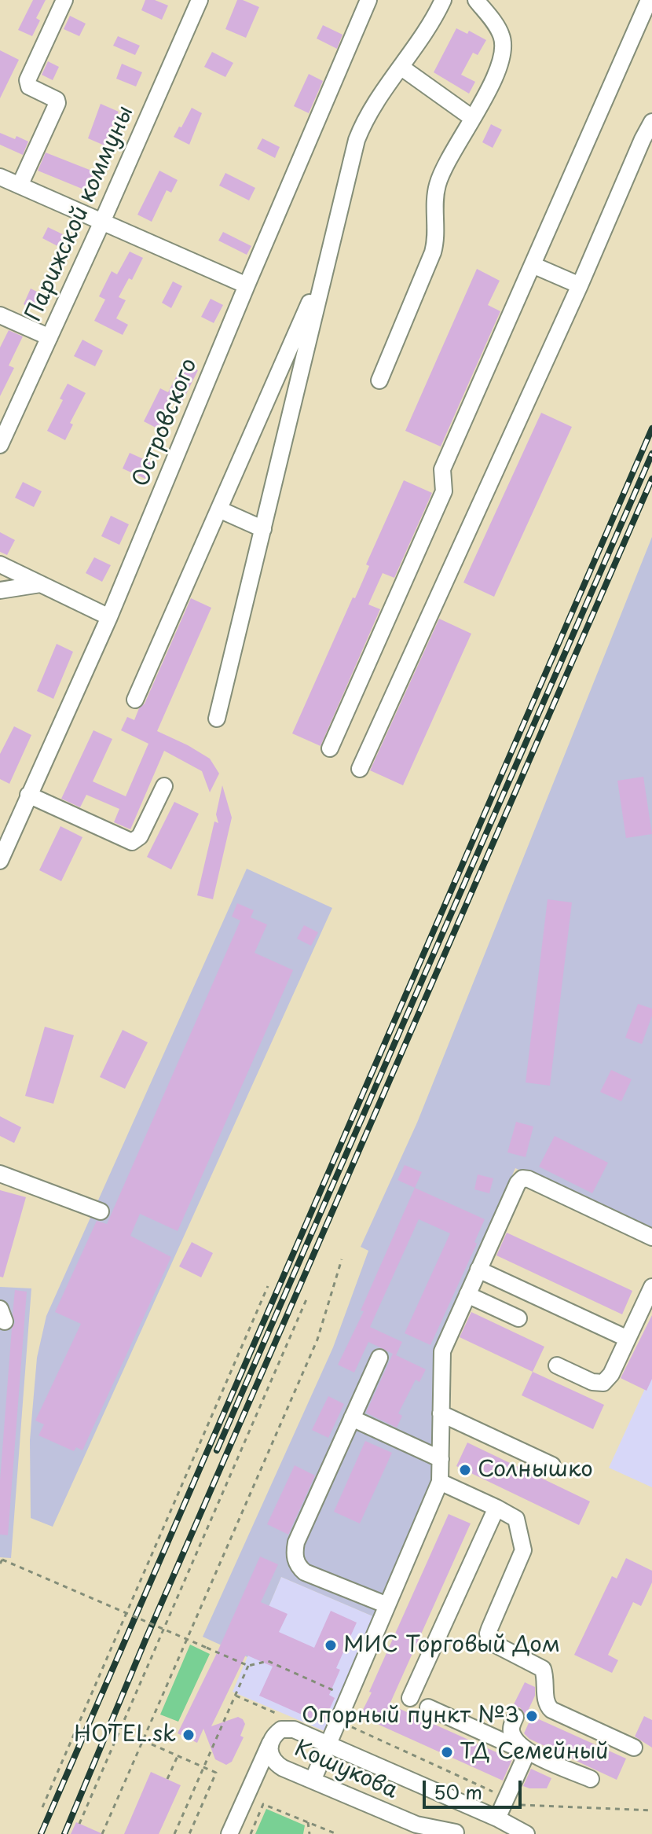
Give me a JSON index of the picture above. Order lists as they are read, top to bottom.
{
  "streets": {
    "street": ["Парижской коммуны", "Островского", "Кошукова"]
  },
  "places": [
    "Солнышко",
    "МИС Торговый Дом",
    "Опорный пункт №3",
    "HOTEL.sk",
    "ТД Семейный"
  ],
  "scale_bar": "50 m"
}
